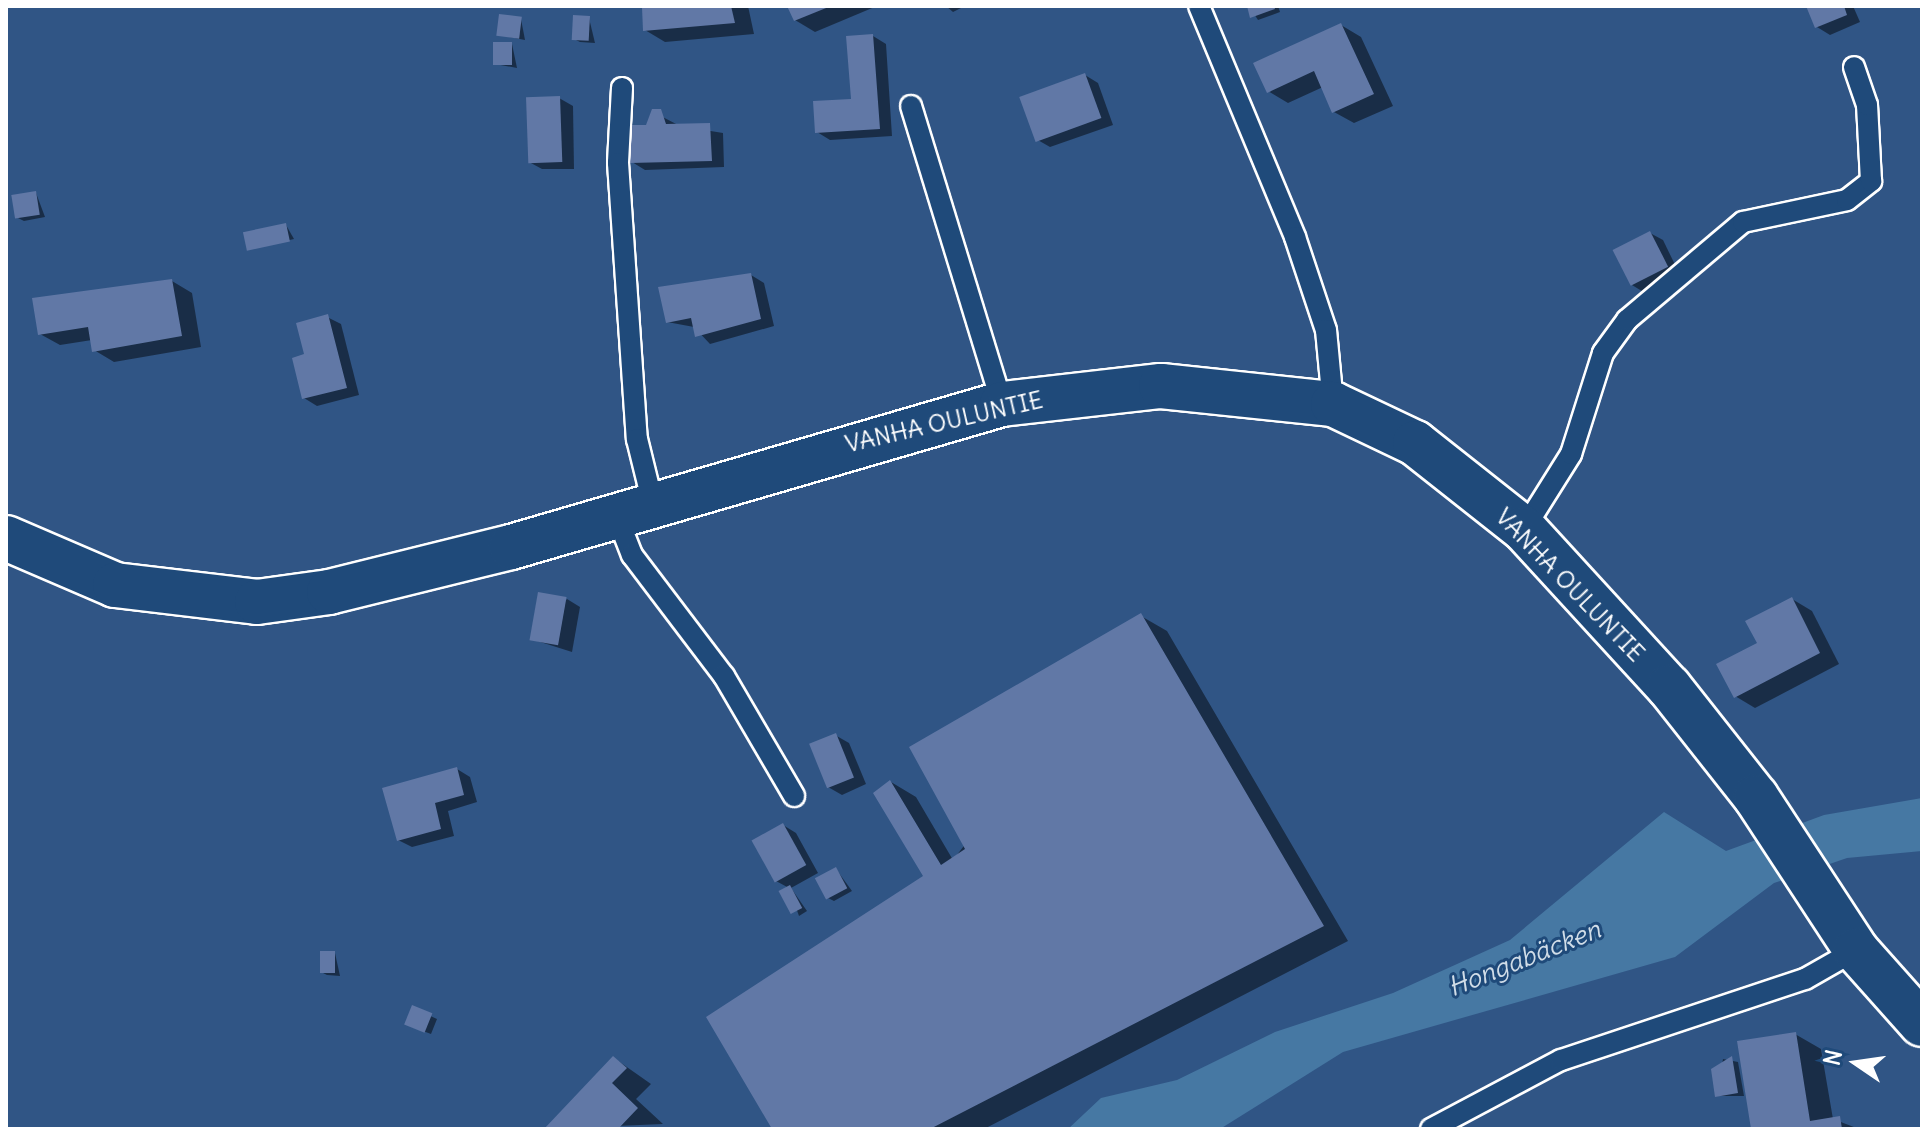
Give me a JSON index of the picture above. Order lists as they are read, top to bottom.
{
  "streets": {
    "street": ["VANHA OULUNTIE"]
  },
  "water": ["Hongabäcken"],
  "north": "left"
}
